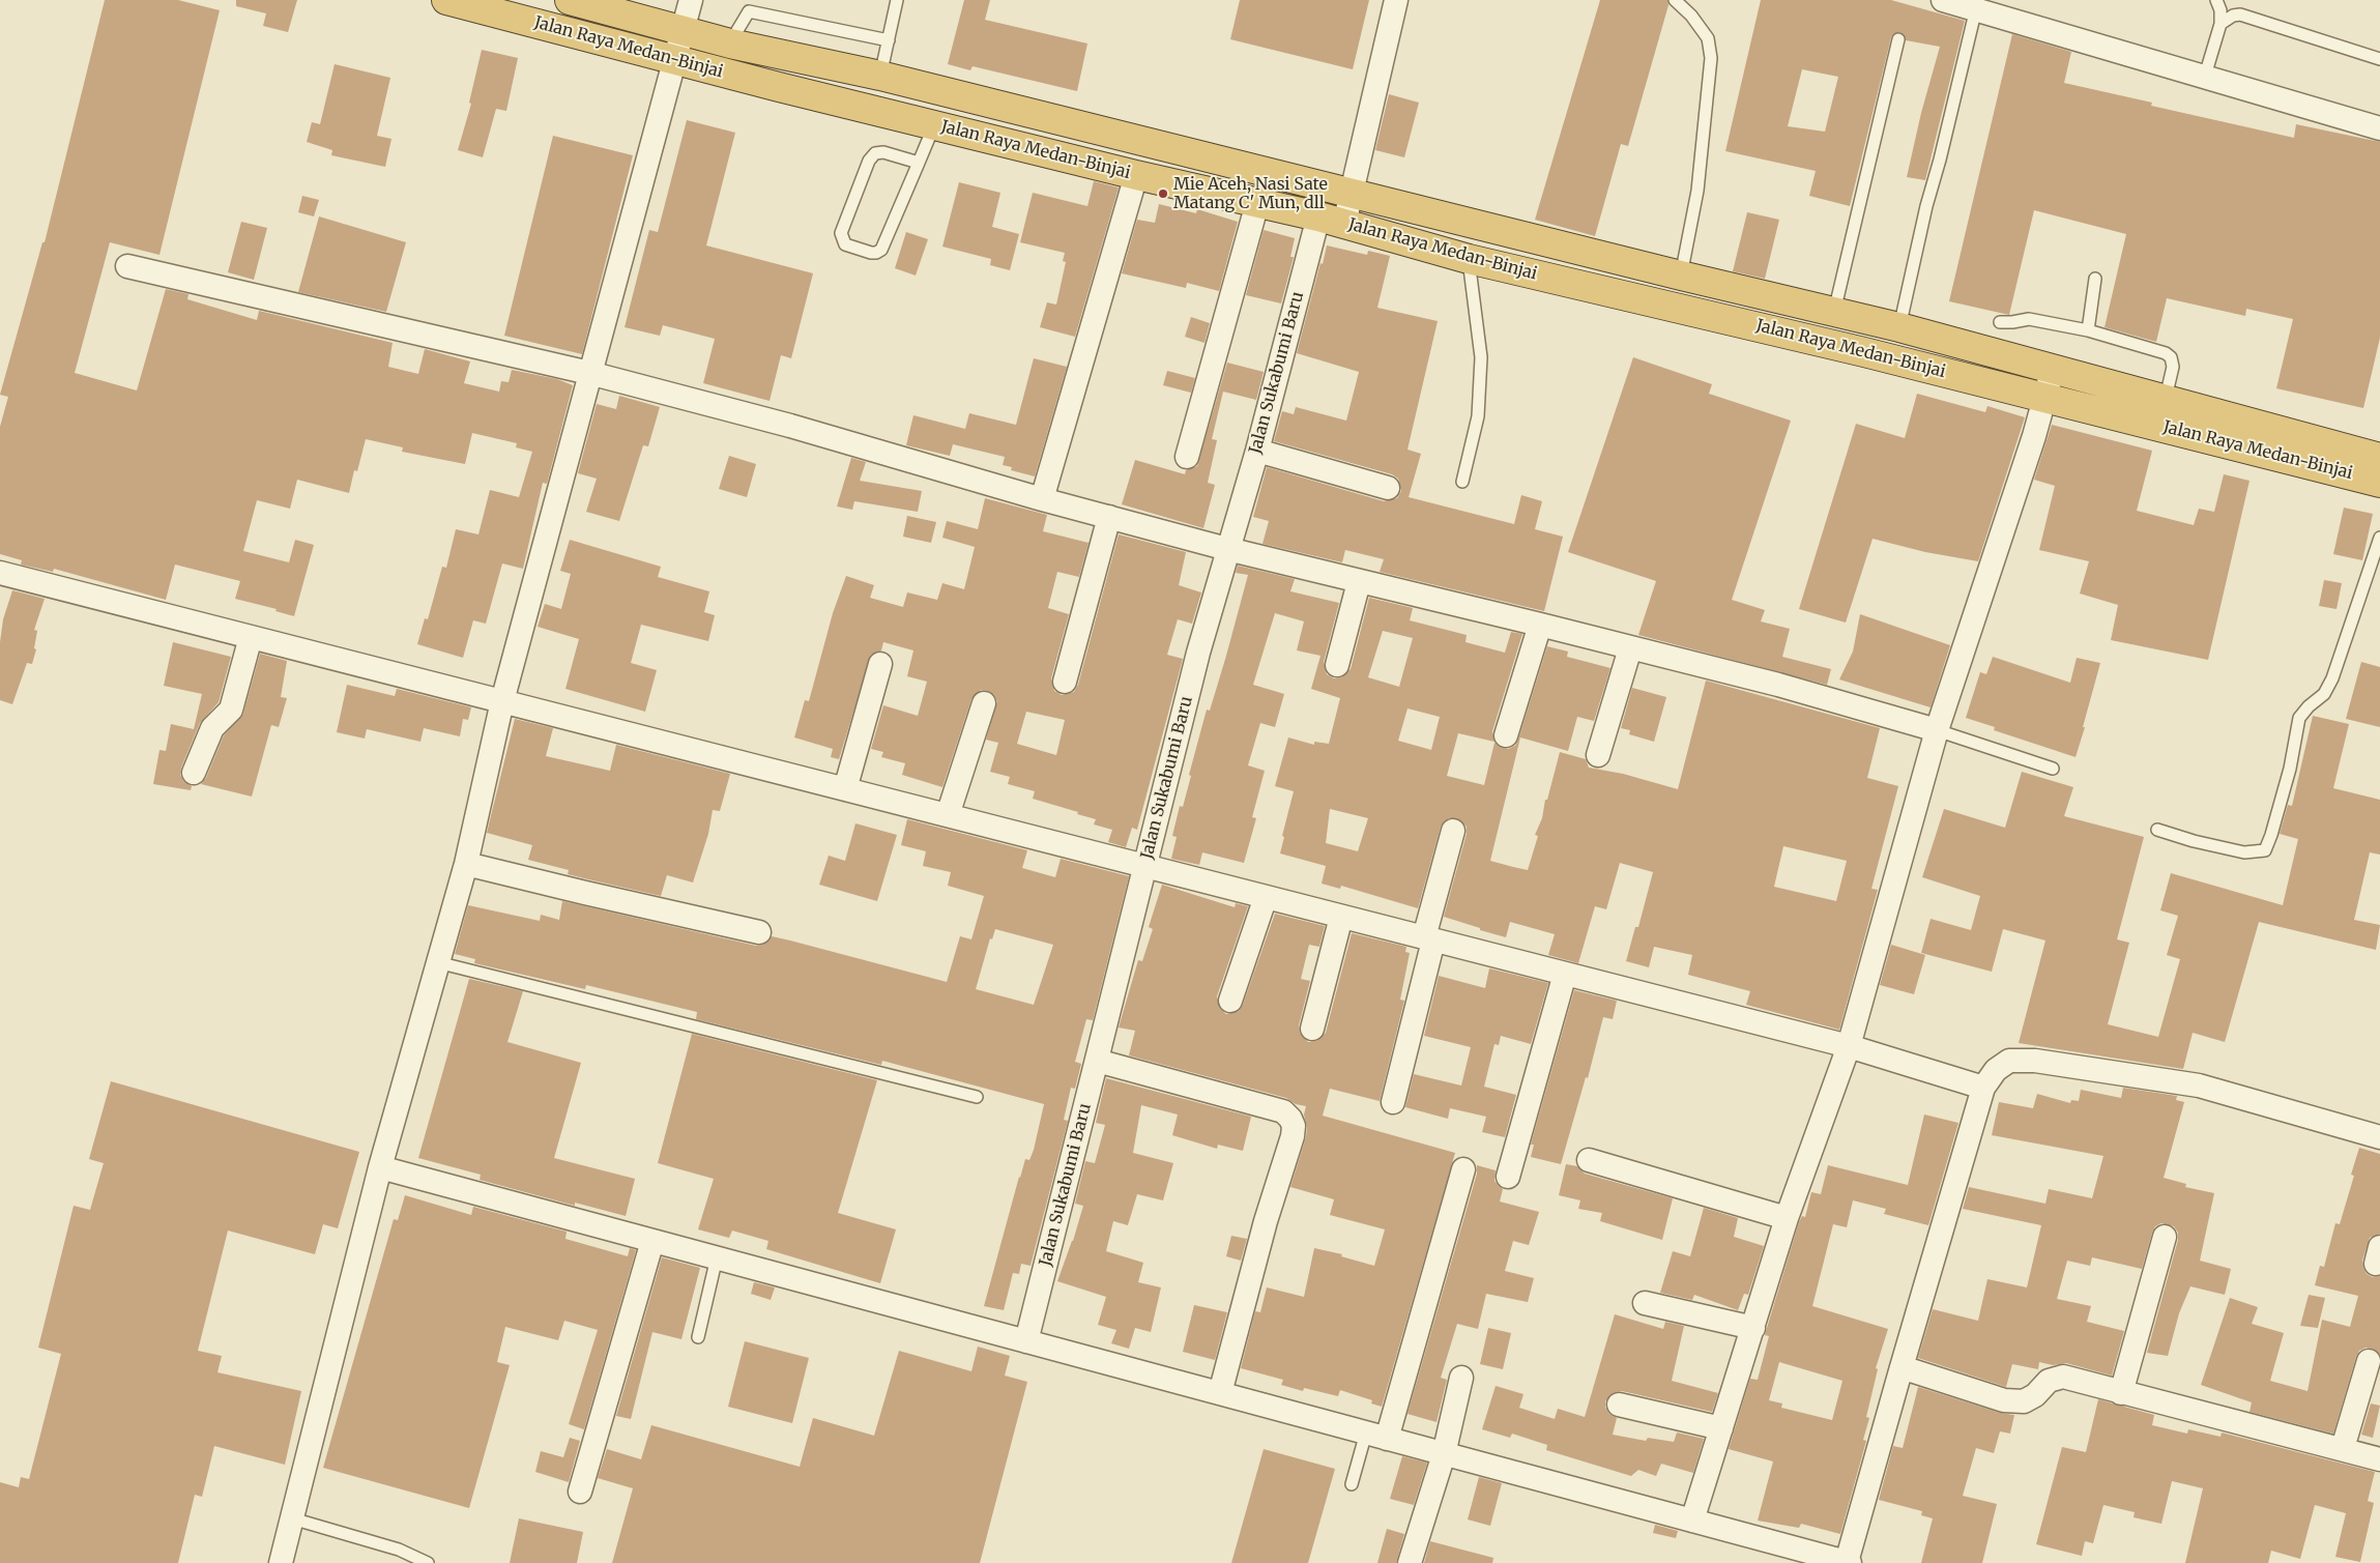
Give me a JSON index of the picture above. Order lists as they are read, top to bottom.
{
  "streets": {
    "highway": ["Jalan Raya Medan-Binjai"],
    "street": ["Jalan Sukabumi Baru"]
  },
  "crossings": [
    ["Jalan Raya Medan-Binjai", "Jalan Sukabumi Baru"]
  ],
  "places": ["Mie Aceh, Nasi Sate Matang C' Mun, dll"]
}
